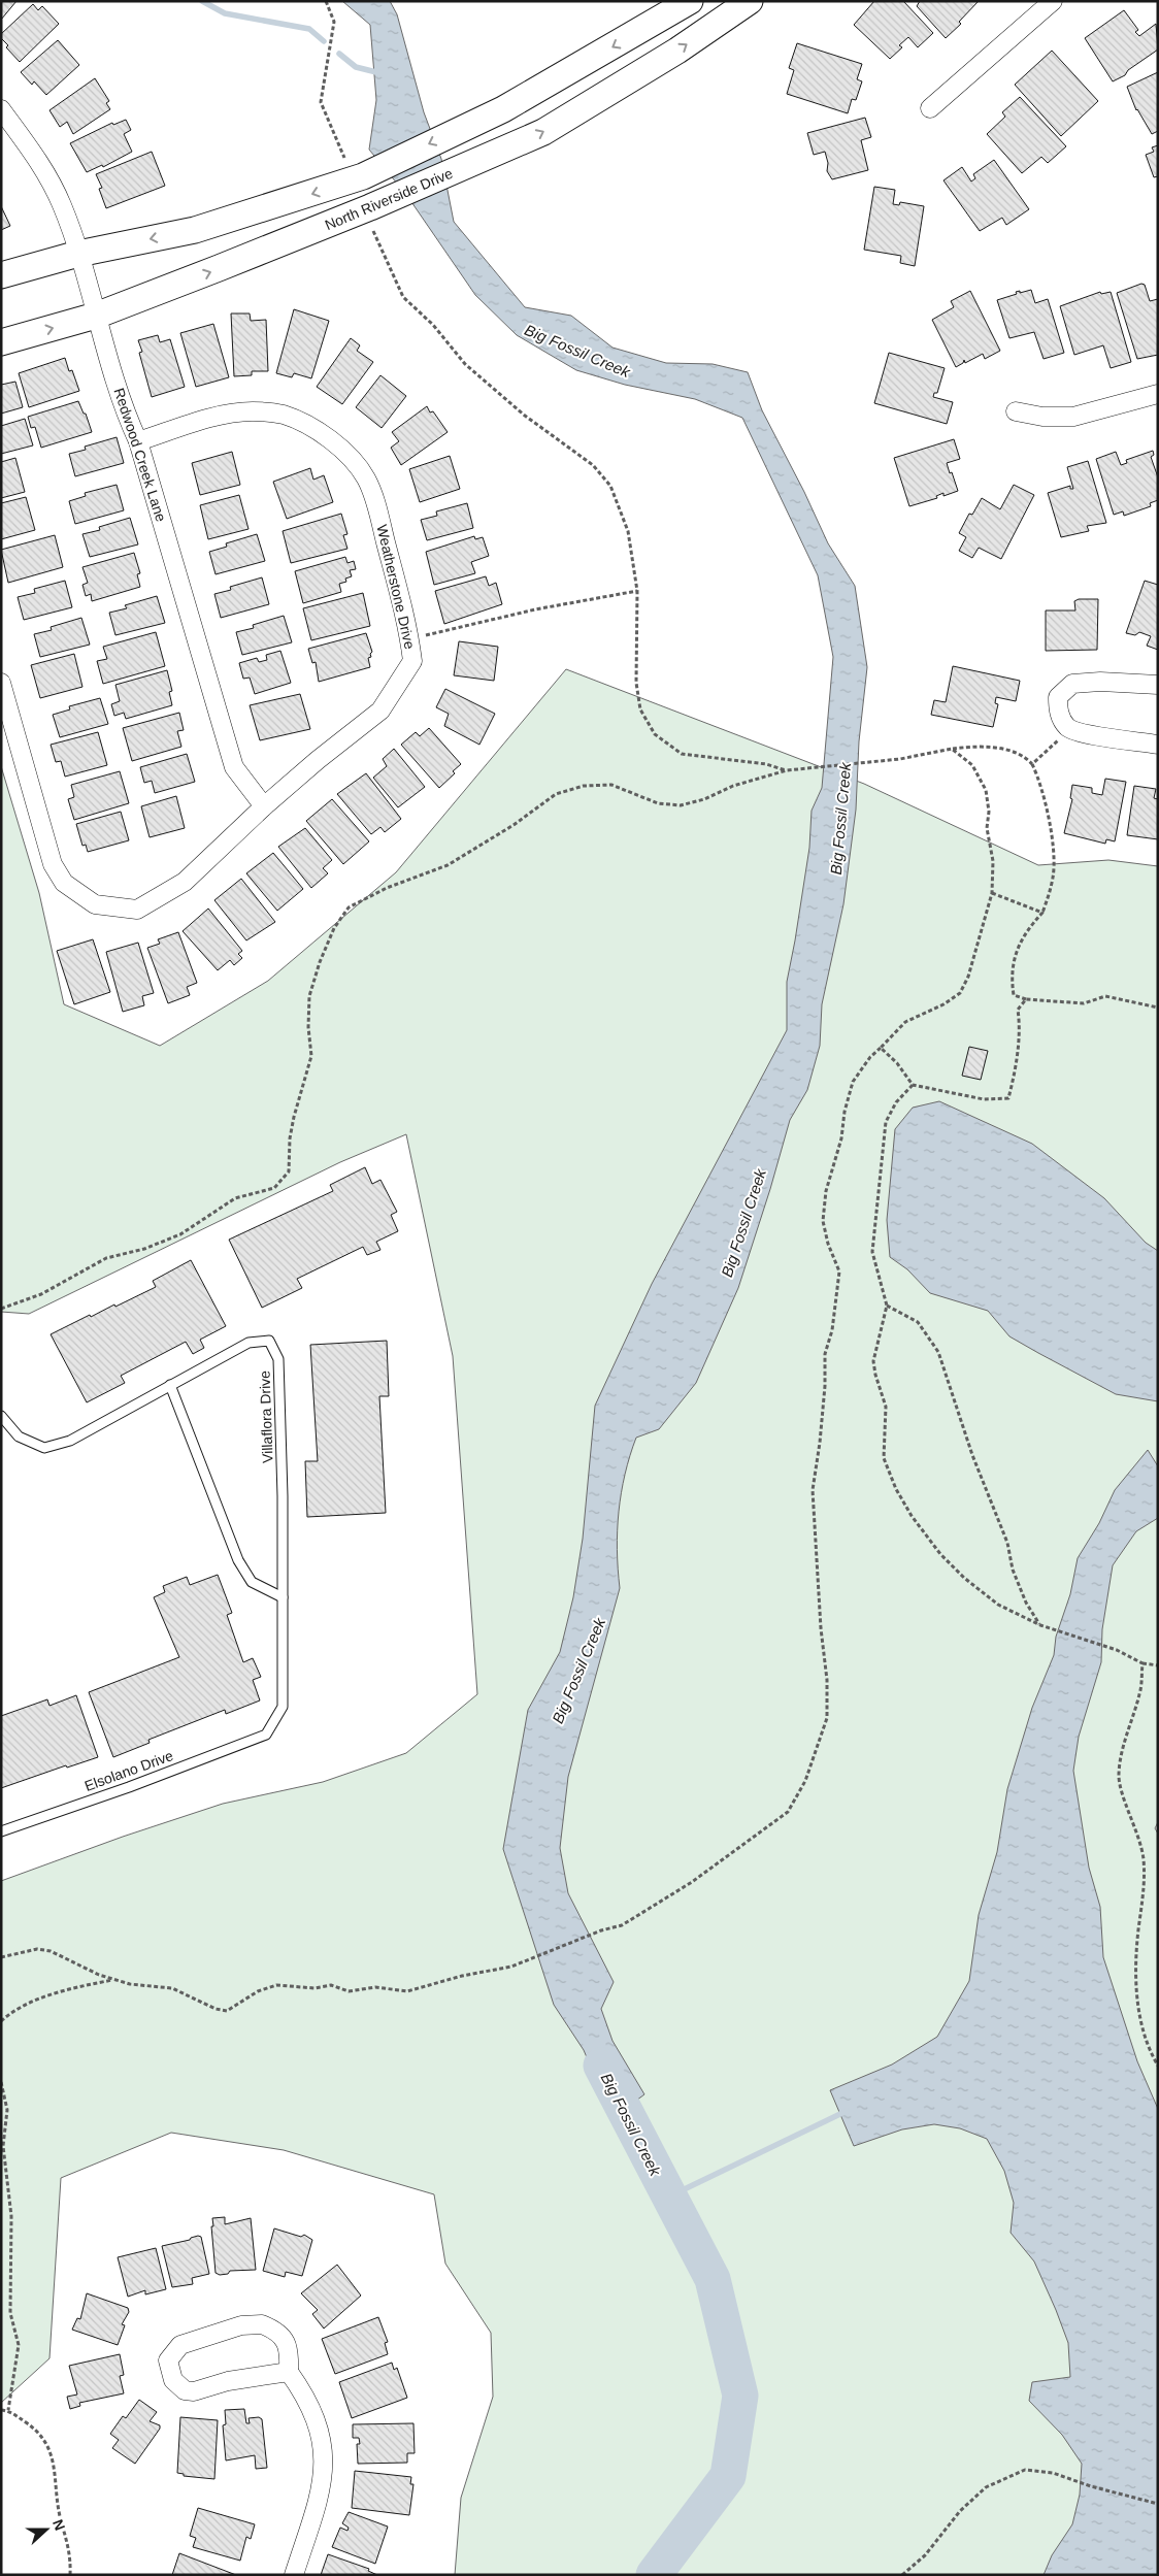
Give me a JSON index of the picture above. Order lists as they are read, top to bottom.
{
  "streets": {
    "main road": ["North Riverside Drive"],
    "street": ["Redwood Creek Lane", "Weatherstone Drive"],
    "lane": ["Villaflora Drive", "Elsolano Drive"]
  },
  "crossings": [
    ["North Riverside Drive", "Redwood Creek Lane"],
    ["Redwood Creek Lane", "Weatherstone Drive"],
    ["Villaflora Drive", "Elsolano Drive"]
  ],
  "water": ["Big Fossil Creek"],
  "north": "right"
}
